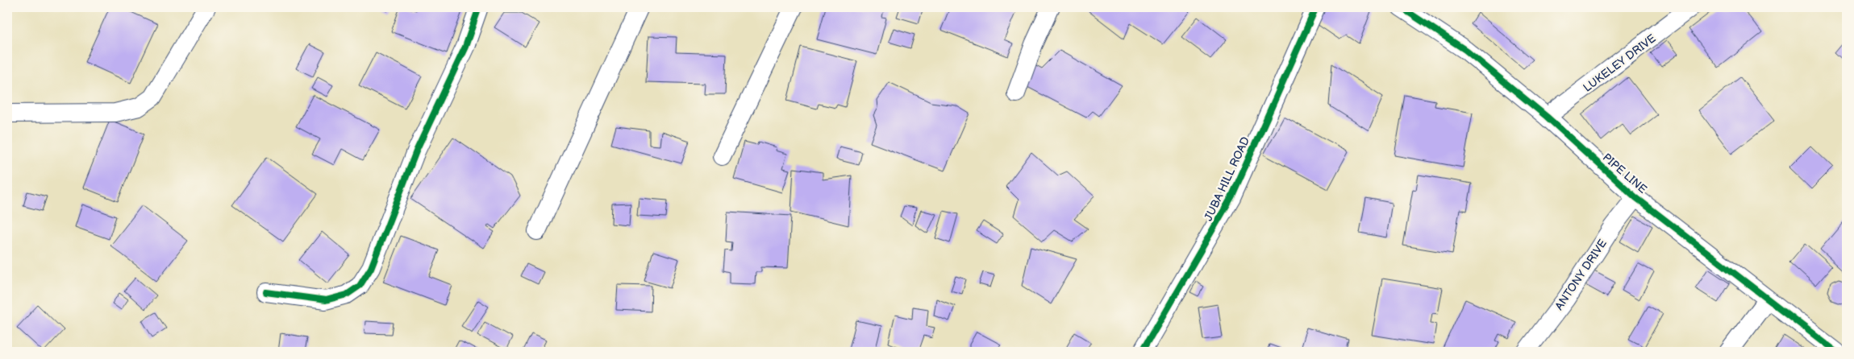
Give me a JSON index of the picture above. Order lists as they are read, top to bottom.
{
  "streets": {
    "street": [
      "LUKELEY DRIVE",
      "PIPE LINE",
      "JUBA HILL ROAD",
      "ANTONY DRIVE"
    ]
  },
  "crossings": [
    ["LUKELEY DRIVE", "PIPE LINE"],
    ["PIPE LINE", "ANTONY DRIVE"]
  ]
}
